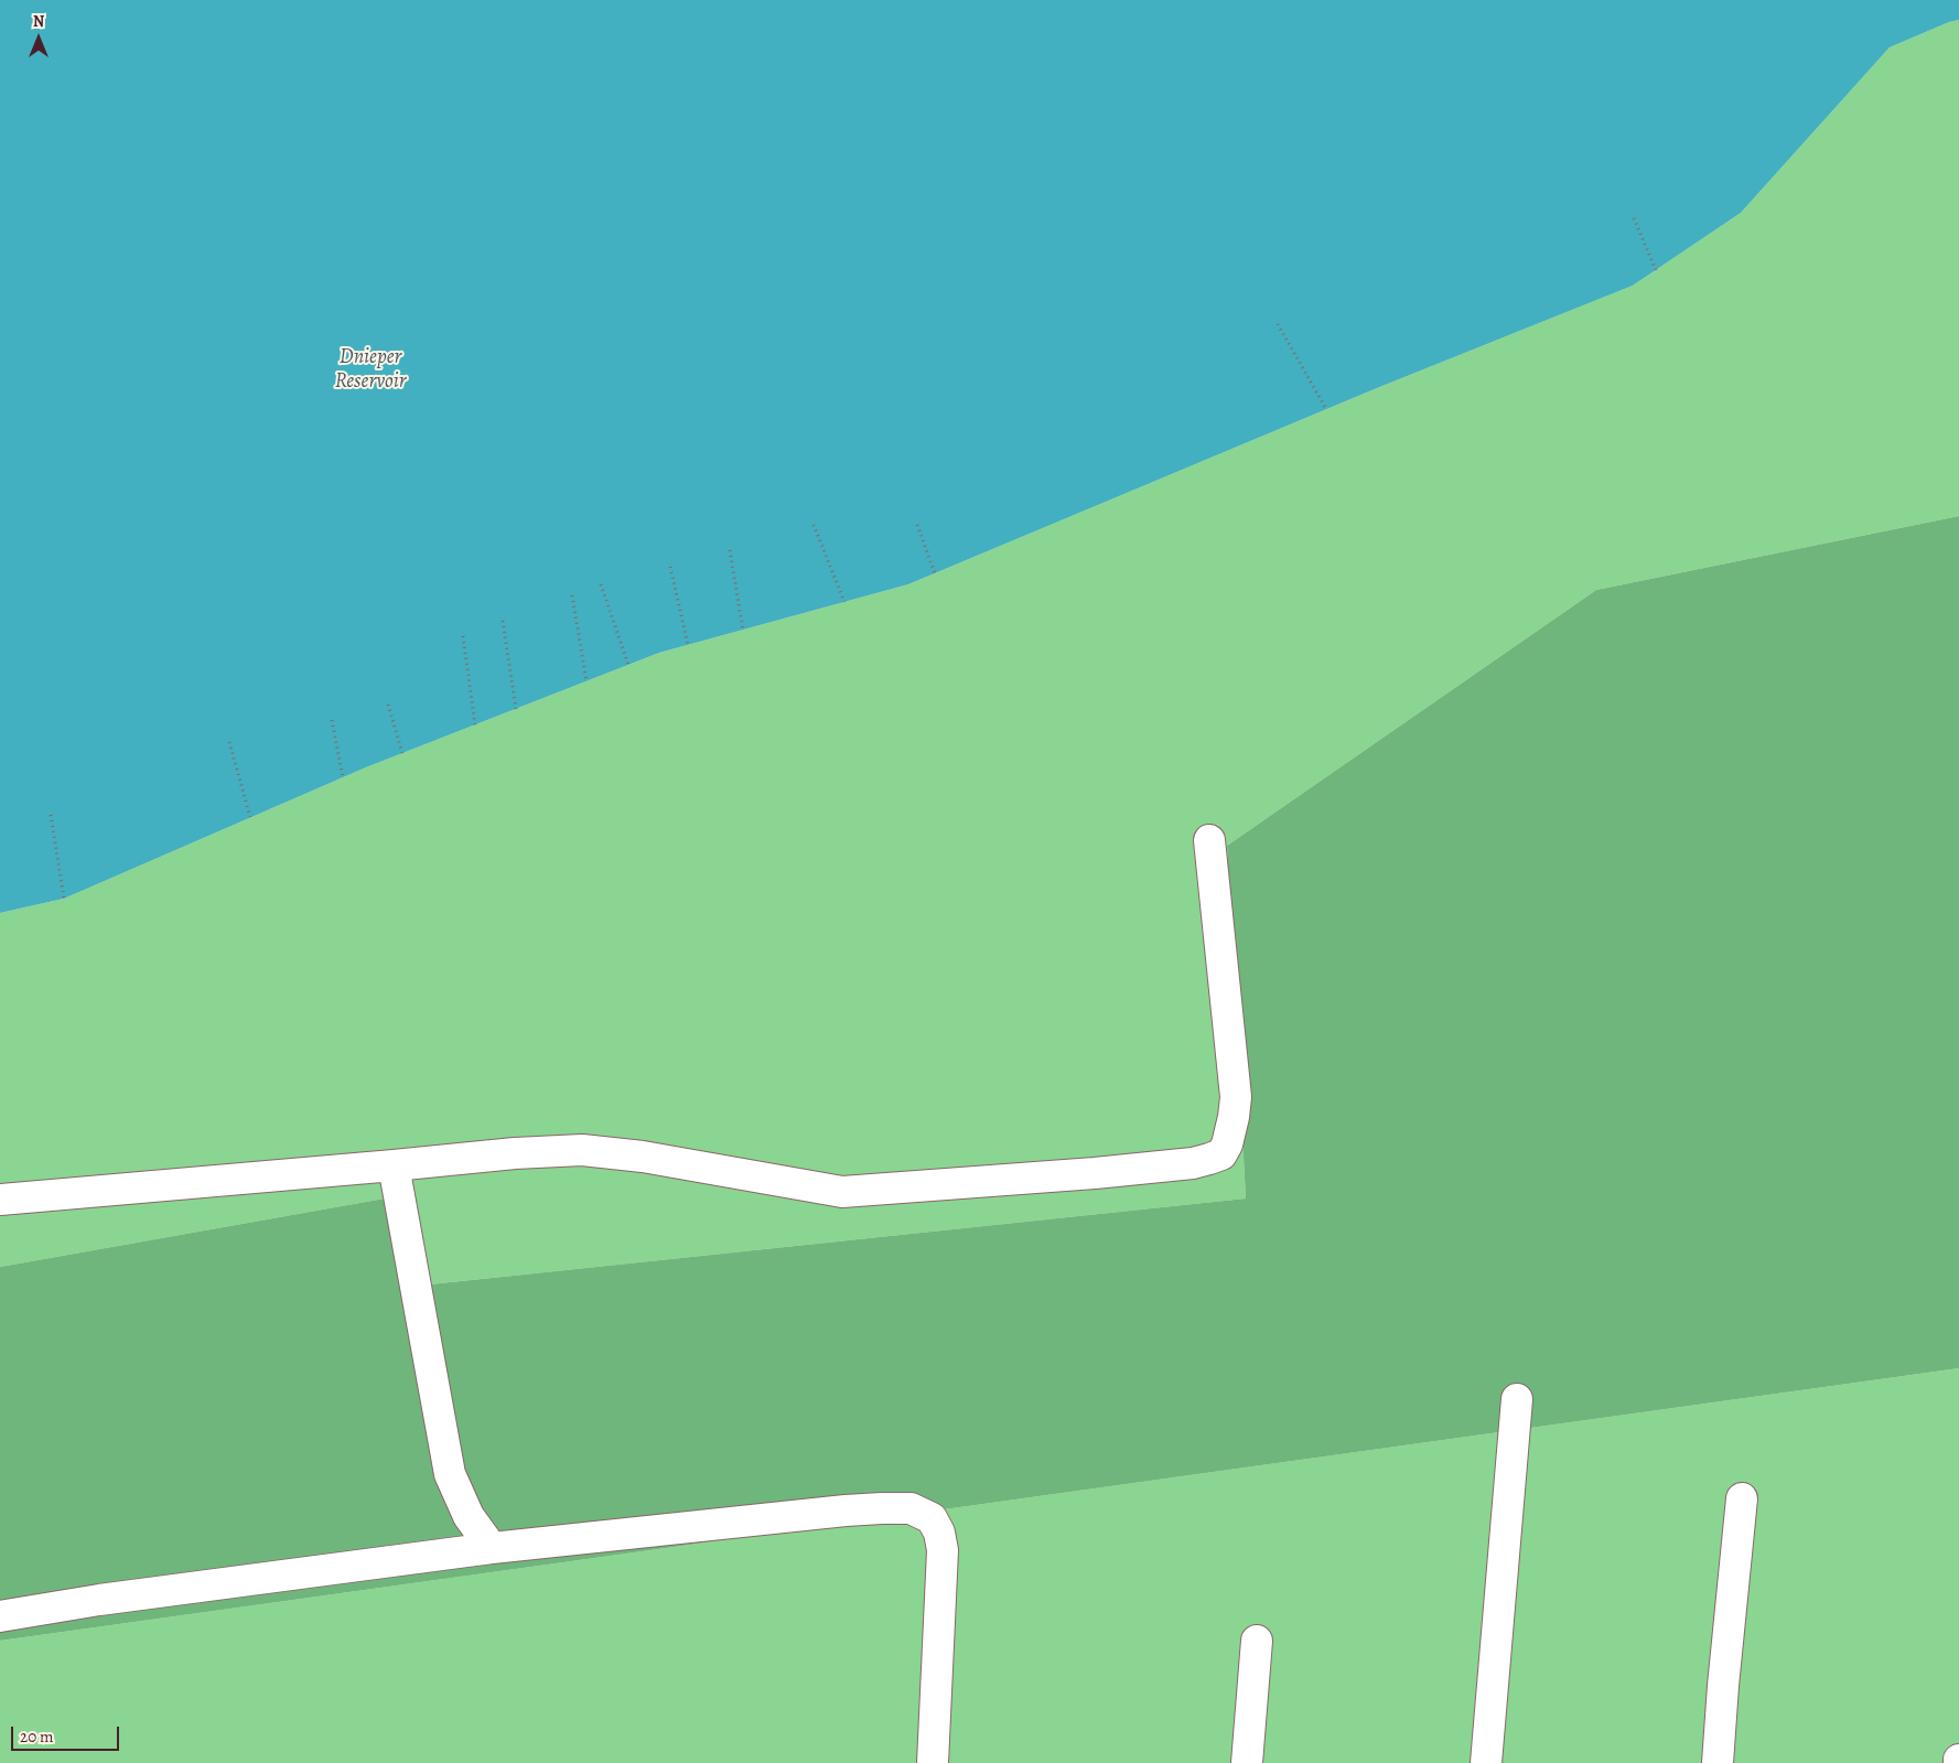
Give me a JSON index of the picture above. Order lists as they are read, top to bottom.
{
  "water": ["Dnieper Reservoir"],
  "scale_bar": "20 m",
  "north": "top"
}
